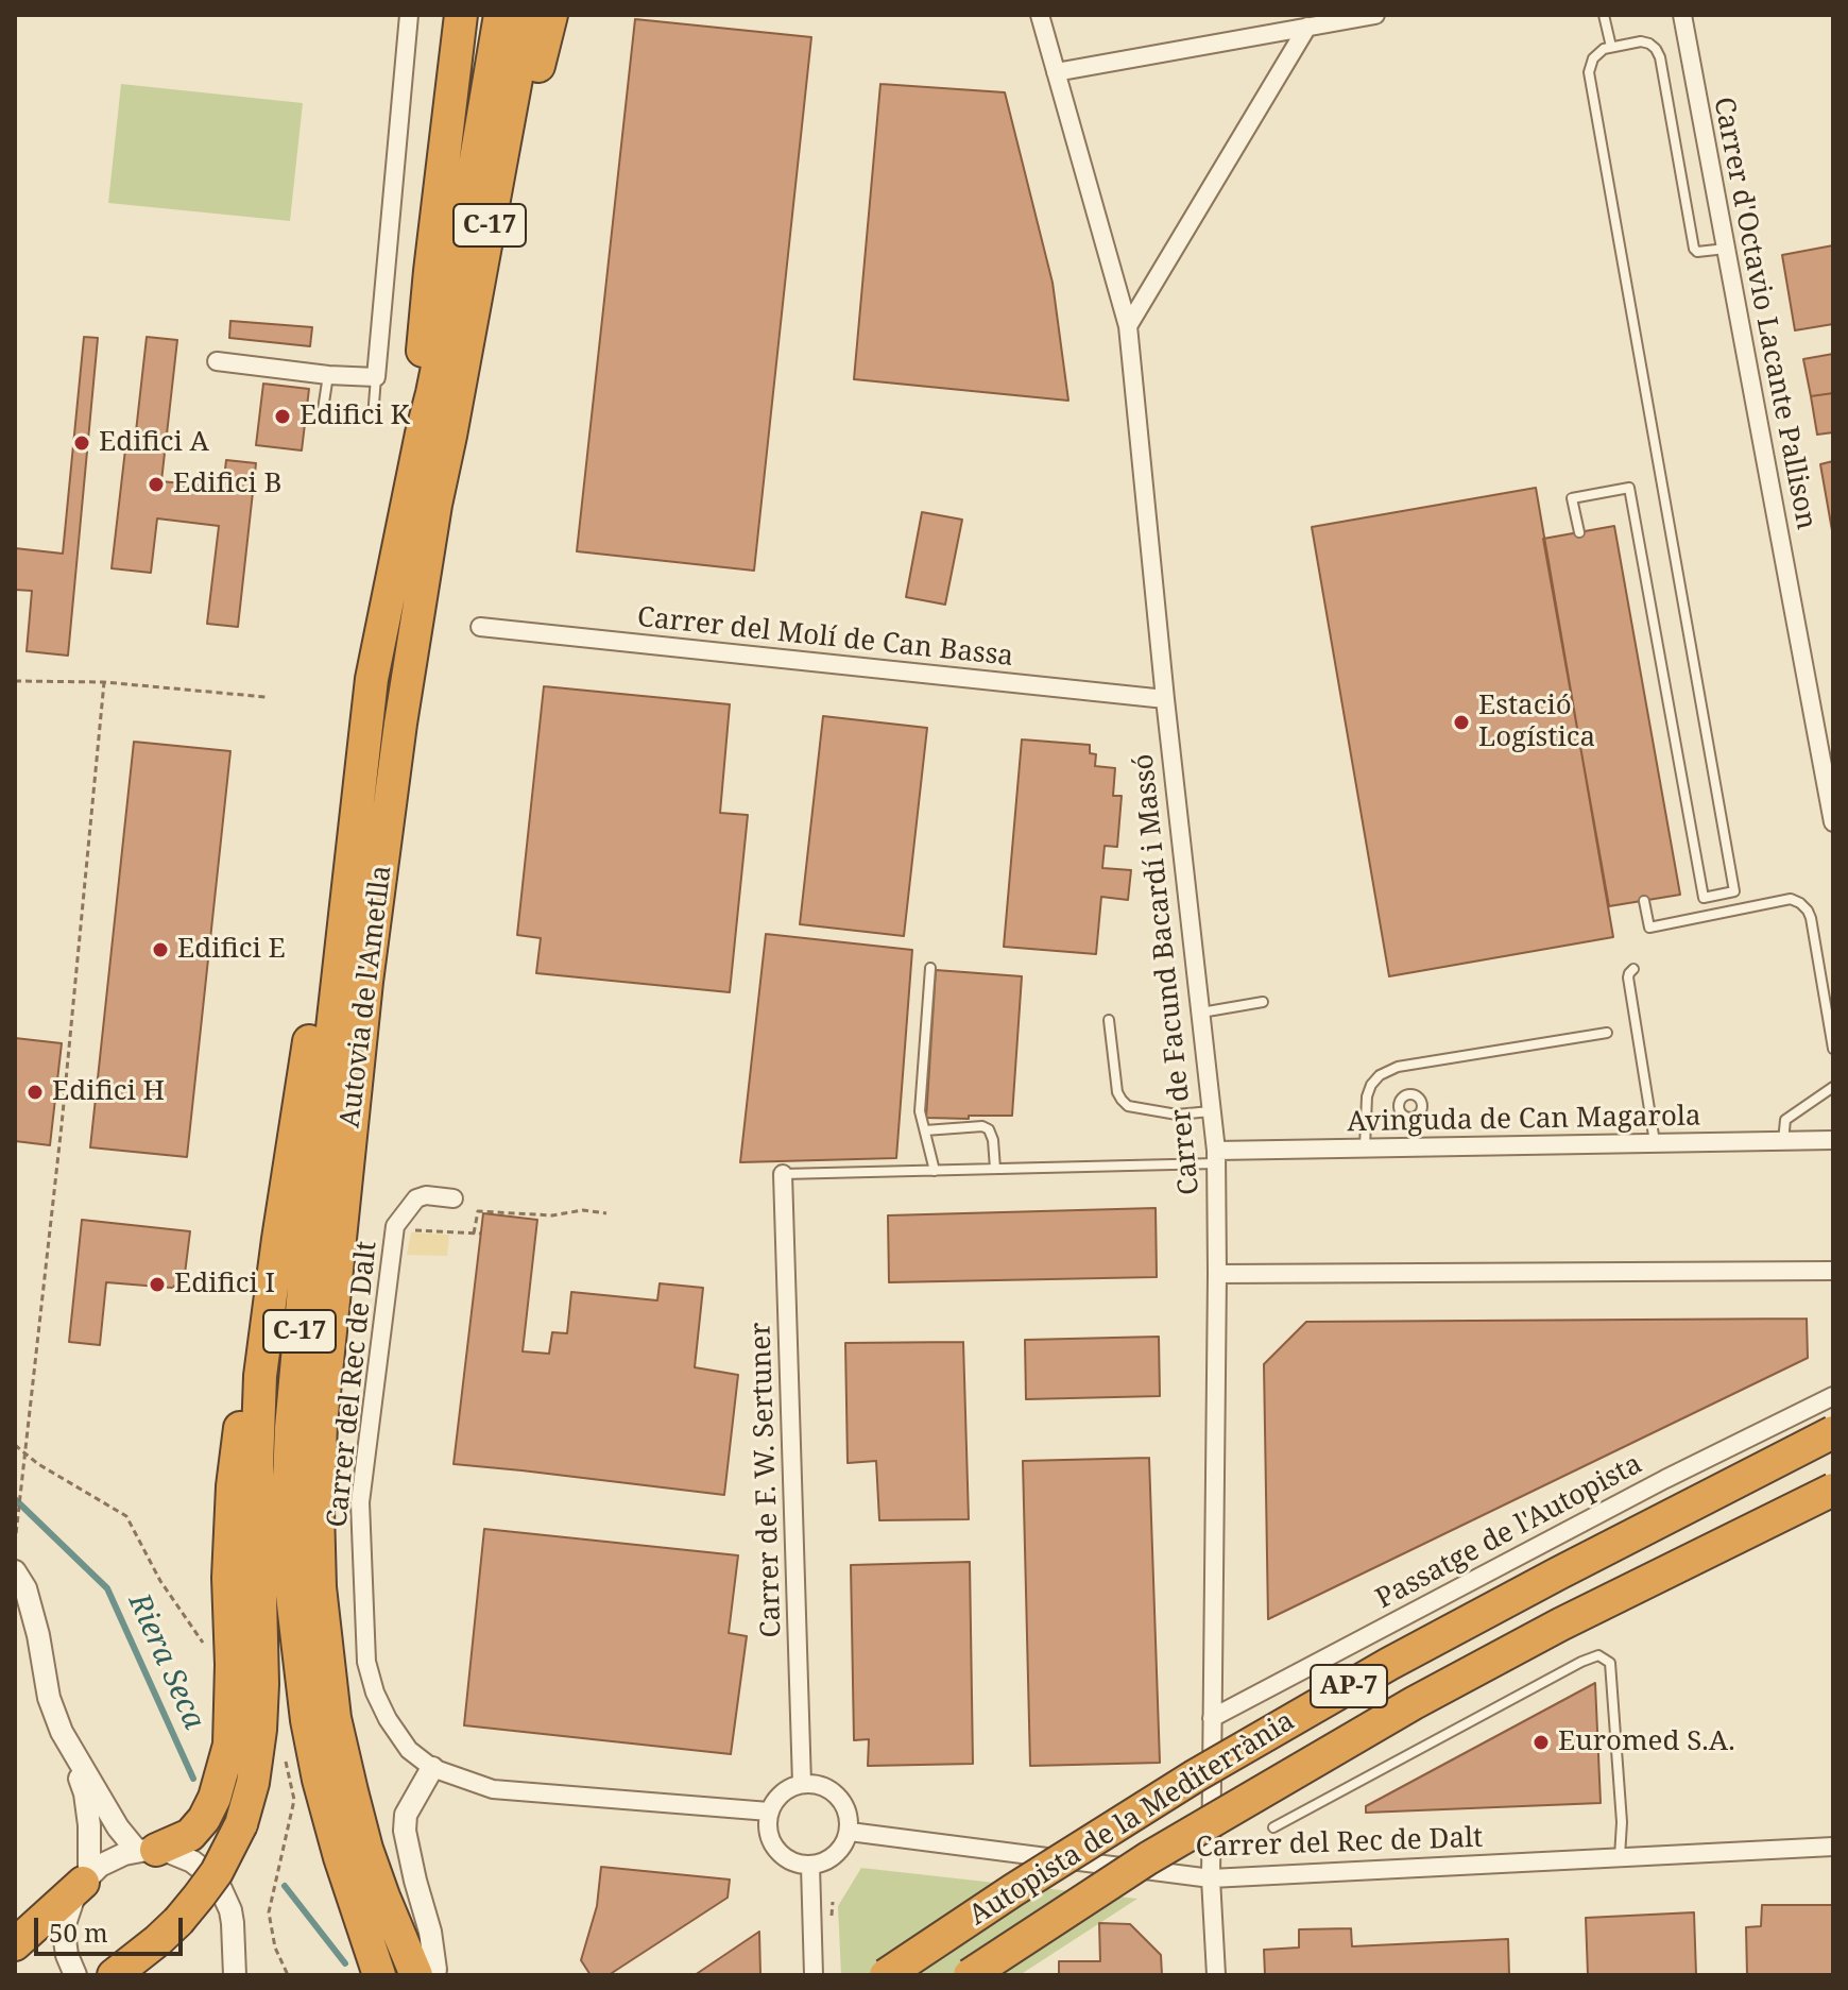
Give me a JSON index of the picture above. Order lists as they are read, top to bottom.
{
  "streets": {
    "highway": [
      "C-17",
      "Autovia de l'Ametlla",
      "AP-7",
      "Autopista de la Mediterrània"
    ],
    "street": [
      "Carrer d'Octavio Lacante Pallison",
      "Carrer del Molí de Can Bassa",
      "Carrer de Facund Bacardí i Massó",
      "Avinguda de Can Magarola",
      "Carrer del Rec de Dalt",
      "Carrer de F. W. Sertuner",
      "Passatge de l'Autopista"
    ]
  },
  "crossings": [
    ["Carrer del Molí de Can Bassa", "Carrer de Facund Bacardí i Massó"],
    ["Carrer de Facund Bacardí i Massó", "Avinguda de Can Magarola"],
    ["Carrer de Facund Bacardí i Massó", "Carrer del Rec de Dalt"],
    ["Carrer de Facund Bacardí i Massó", "Passatge de l'Autopista"],
    ["Carrer del Rec de Dalt", "Carrer de F. W. Sertuner"]
  ],
  "water": ["Riera Seca"],
  "places": [
    "Edifici K",
    "Edifici A",
    "Edifici B",
    "Estació Logística",
    "Edifici E",
    "Edifici H",
    "Edifici I",
    "Euromed S.A."
  ],
  "scale_bar": "50 m"
}
